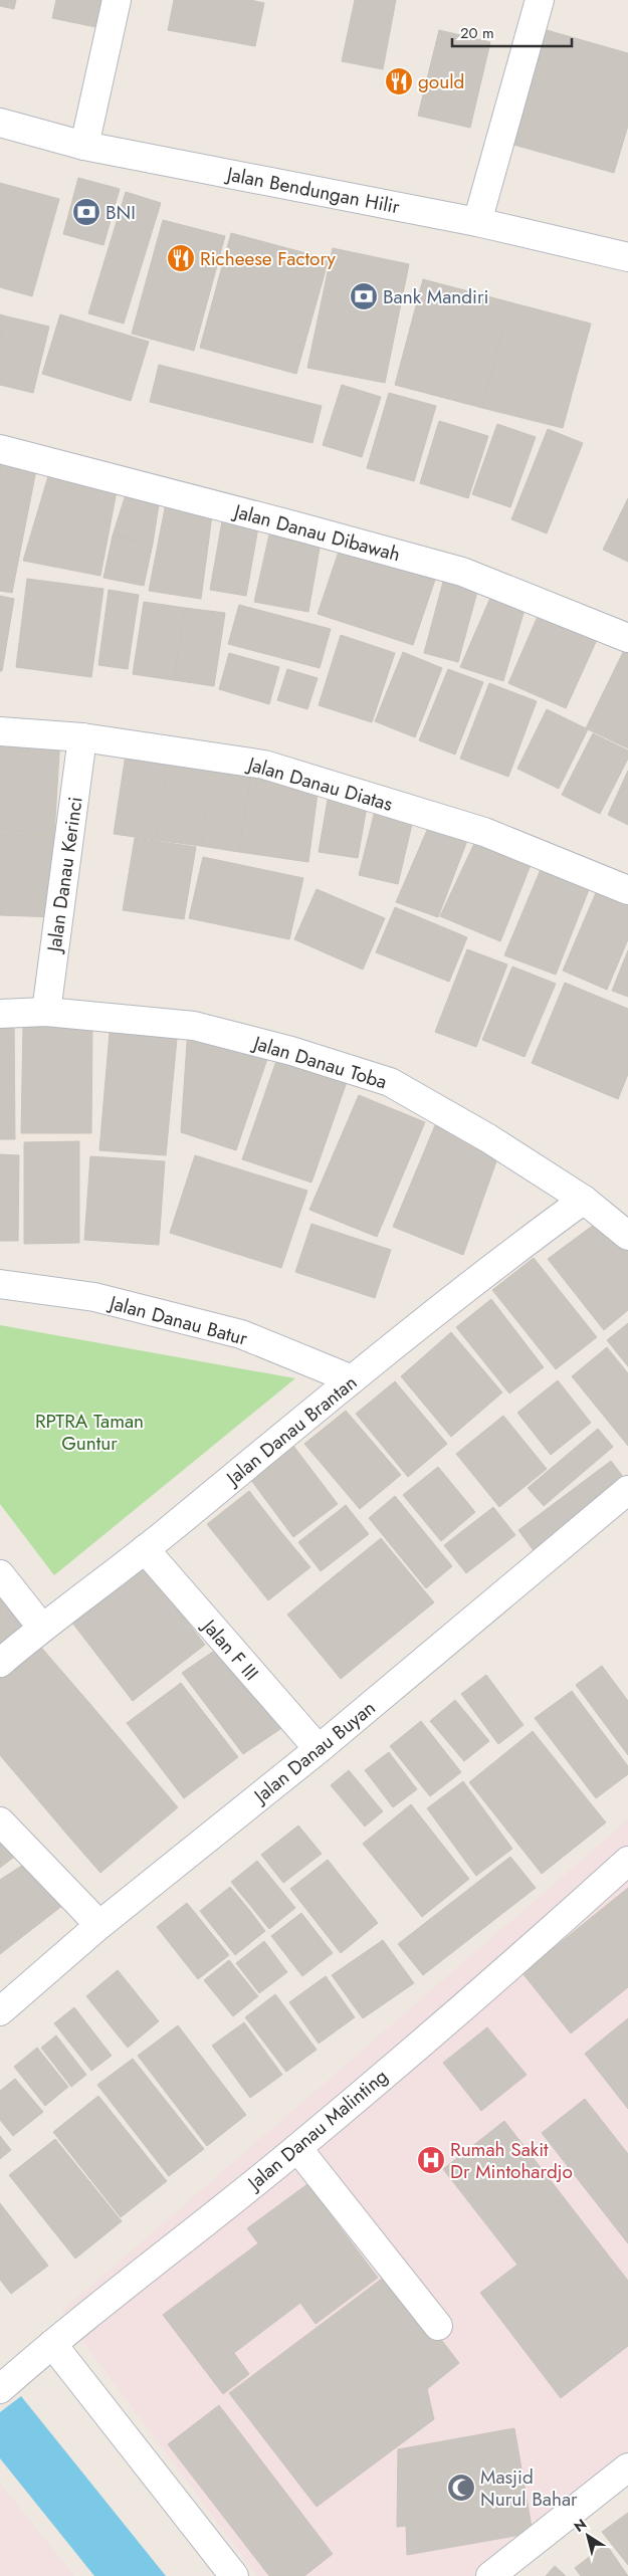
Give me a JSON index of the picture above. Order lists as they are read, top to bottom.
{
  "streets": {
    "street": [
      "Jalan Bendungan Hilir",
      "Jalan Danau Dibawah",
      "Jalan Danau Diatas",
      "Jalan Danau Kerinci",
      "Jalan Danau Toba",
      "Jalan Danau Batur",
      "Jalan Danau Brantan",
      "Jalan F III",
      "Jalan Danau Buyan",
      "Jalan Danau Malinting"
    ]
  },
  "crossings": [
    ["Jalan Danau Diatas", "Jalan Danau Kerinci"],
    ["Jalan Danau Kerinci", "Jalan Danau Toba"],
    ["Jalan Danau Toba", "Jalan Danau Brantan"],
    ["Jalan Danau Batur", "Jalan Danau Brantan"],
    ["Jalan Danau Brantan", "Jalan F III"],
    ["Jalan F III", "Jalan Danau Buyan"]
  ],
  "parks": ["RPTRA Taman Guntur"],
  "places": {
    "restaurant": ["gould", "Richeese Factory"],
    "bank": ["BNI", "Bank Mandiri"],
    "hospital": ["Rumah Sakit Dr Mintohardjo"],
    "mosque": ["Masjid Nurul Bahar"]
  },
  "scale_bar": "20 m",
  "north": "top left"
}
